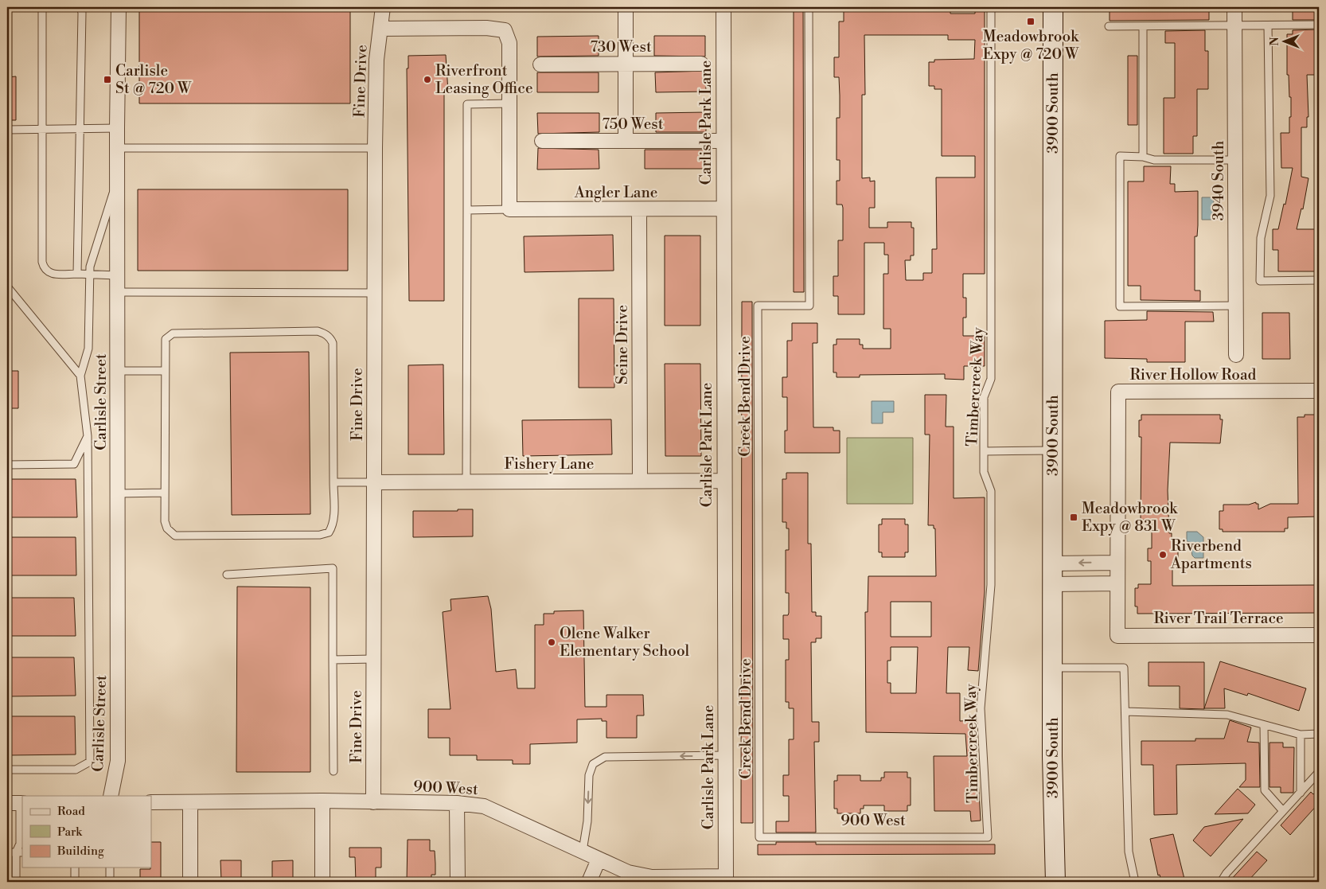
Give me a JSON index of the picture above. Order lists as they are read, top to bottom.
{
  "streets": {
    "main road": ["3900 South"],
    "street": [
      "730 West",
      "Fine Drive",
      "Carlisle Park Lane",
      "750 West",
      "3940 South",
      "Angler Lane",
      "Seine Drive",
      "River Hollow Road",
      "Carlisle Street",
      "Fishery Lane",
      "River Trail Terrace",
      "900 West"
    ],
    "lane": ["Timbercreek Way", "Creek Bend Drive"]
  },
  "crossings": [
    ["Fine Drive", "Fishery Lane"],
    ["Fine Drive", "900 West"],
    ["Carlisle Park Lane", "750 West"],
    ["Carlisle Park Lane", "Angler Lane"],
    ["Carlisle Park Lane", "Fishery Lane"],
    ["Carlisle Park Lane", "900 West"],
    ["Angler Lane", "Seine Drive"],
    ["Seine Drive", "Fishery Lane"],
    ["River Hollow Road", "River Trail Terrace"],
    ["Timbercreek Way", "900 West"],
    ["Creek Bend Drive", "900 West"]
  ],
  "places": {
    "transit": ["Meadowbrook Expy @ 720 W", "Carlisle St @ 720 W", "Meadowbrook Expy @ 831 W"],
    "other": ["Riverfront Leasing Office", "Riverbend Apartments", "Olene Walker Elementary School"]
  },
  "legend": ["Road", "Park", "Building"],
  "north": "left"
}
